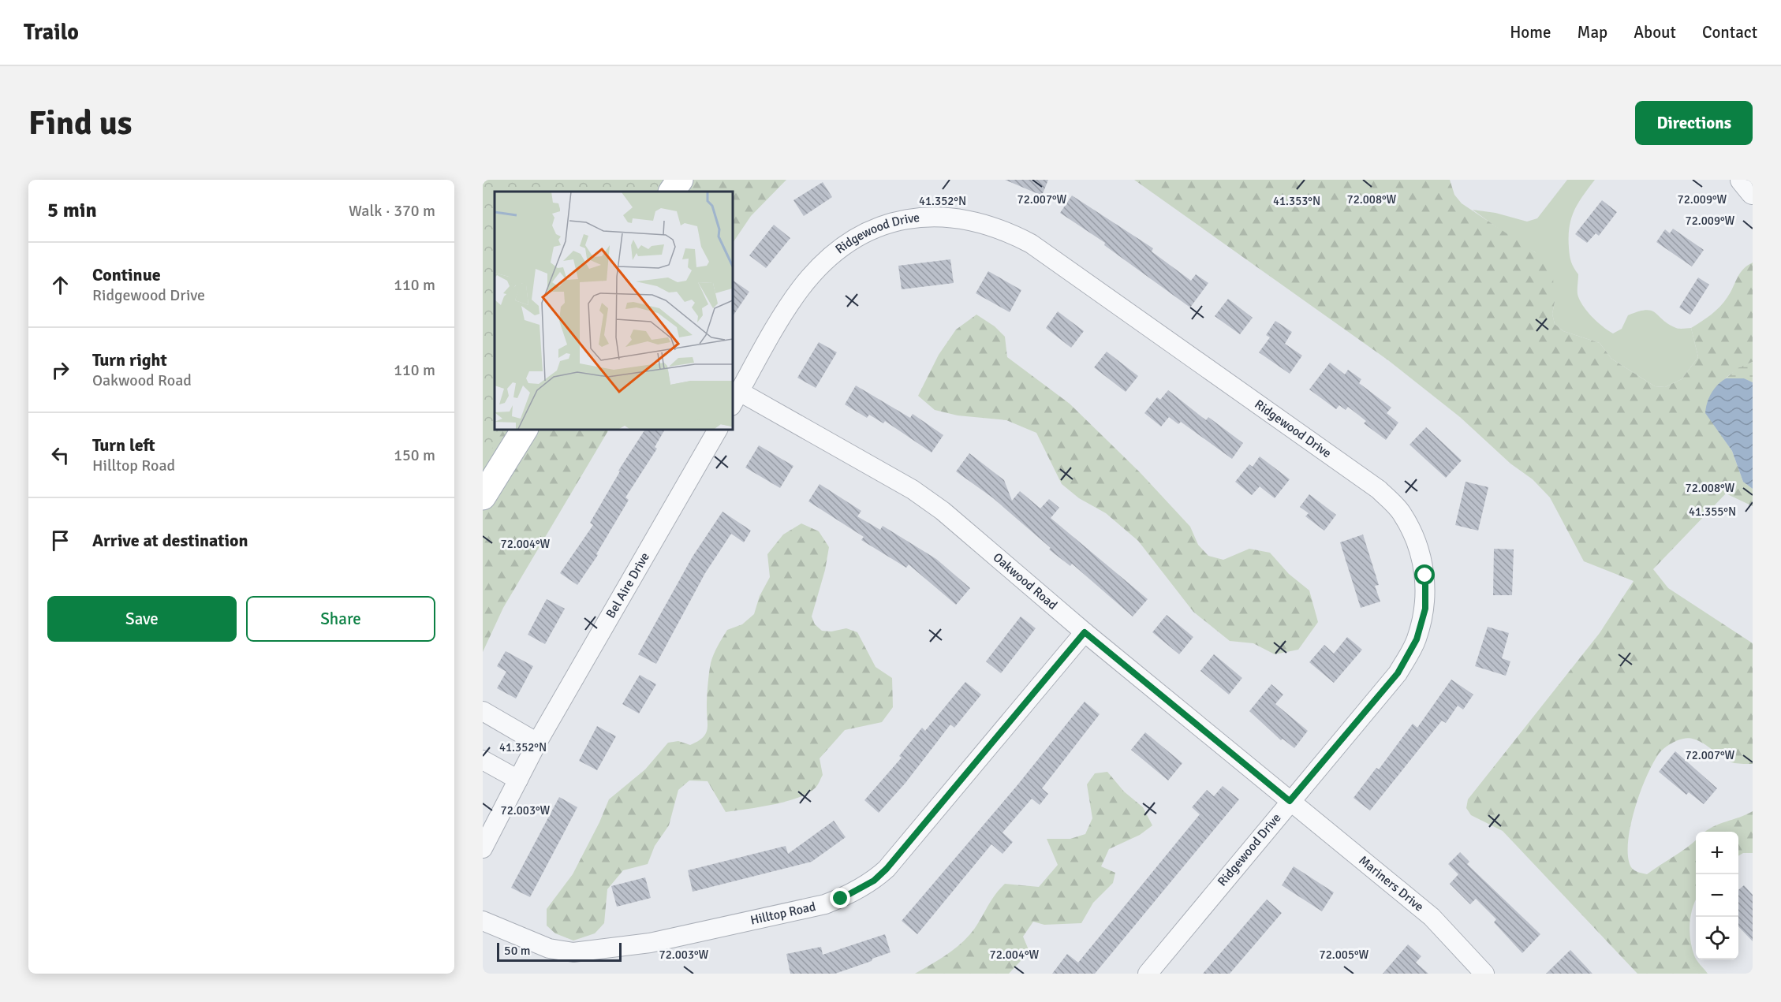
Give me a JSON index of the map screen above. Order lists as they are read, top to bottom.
{
  "streets": {
    "street": [
      "Ridgewood Drive",
      "Oakwood Road",
      "Bel Aire Drive",
      "Mariners Drive",
      "Hilltop Road"
    ]
  },
  "crossings": [
    ["Ridgewood Drive", "Oakwood Road"],
    ["Ridgewood Drive", "Mariners Drive"],
    ["Oakwood Road", "Mariners Drive"],
    ["Oakwood Road", "Hilltop Road"]
  ],
  "scale_bar": "50 m",
  "page": {
    "header": "Trailo",
    "nav": [
      "Home",
      "Map",
      "About",
      "Contact"
    ],
    "buttons": [
      "Directions",
      ["Save", "Share"]
    ],
    "title": "Find us",
    "heading": ["5 min", "Walk · 370 m"],
    "list": [
      ["Continue", "Ridgewood Drive", "110 m"],
      ["Turn right", "Oakwood Road", "110 m"],
      ["Turn left", "Hilltop Road", "150 m"],
      "Arrive at destination"
    ],
    "map_buttons": ["+", "−"],
    "scale": "50 m"
  },
  "coordinates": [
    "72.007°W",
    "72.008°W",
    "72.009°W",
    "41.352°N",
    "41.353°N",
    "41.355°N",
    "72.004°W",
    "72.003°W",
    "72.005°W"
  ]
}
